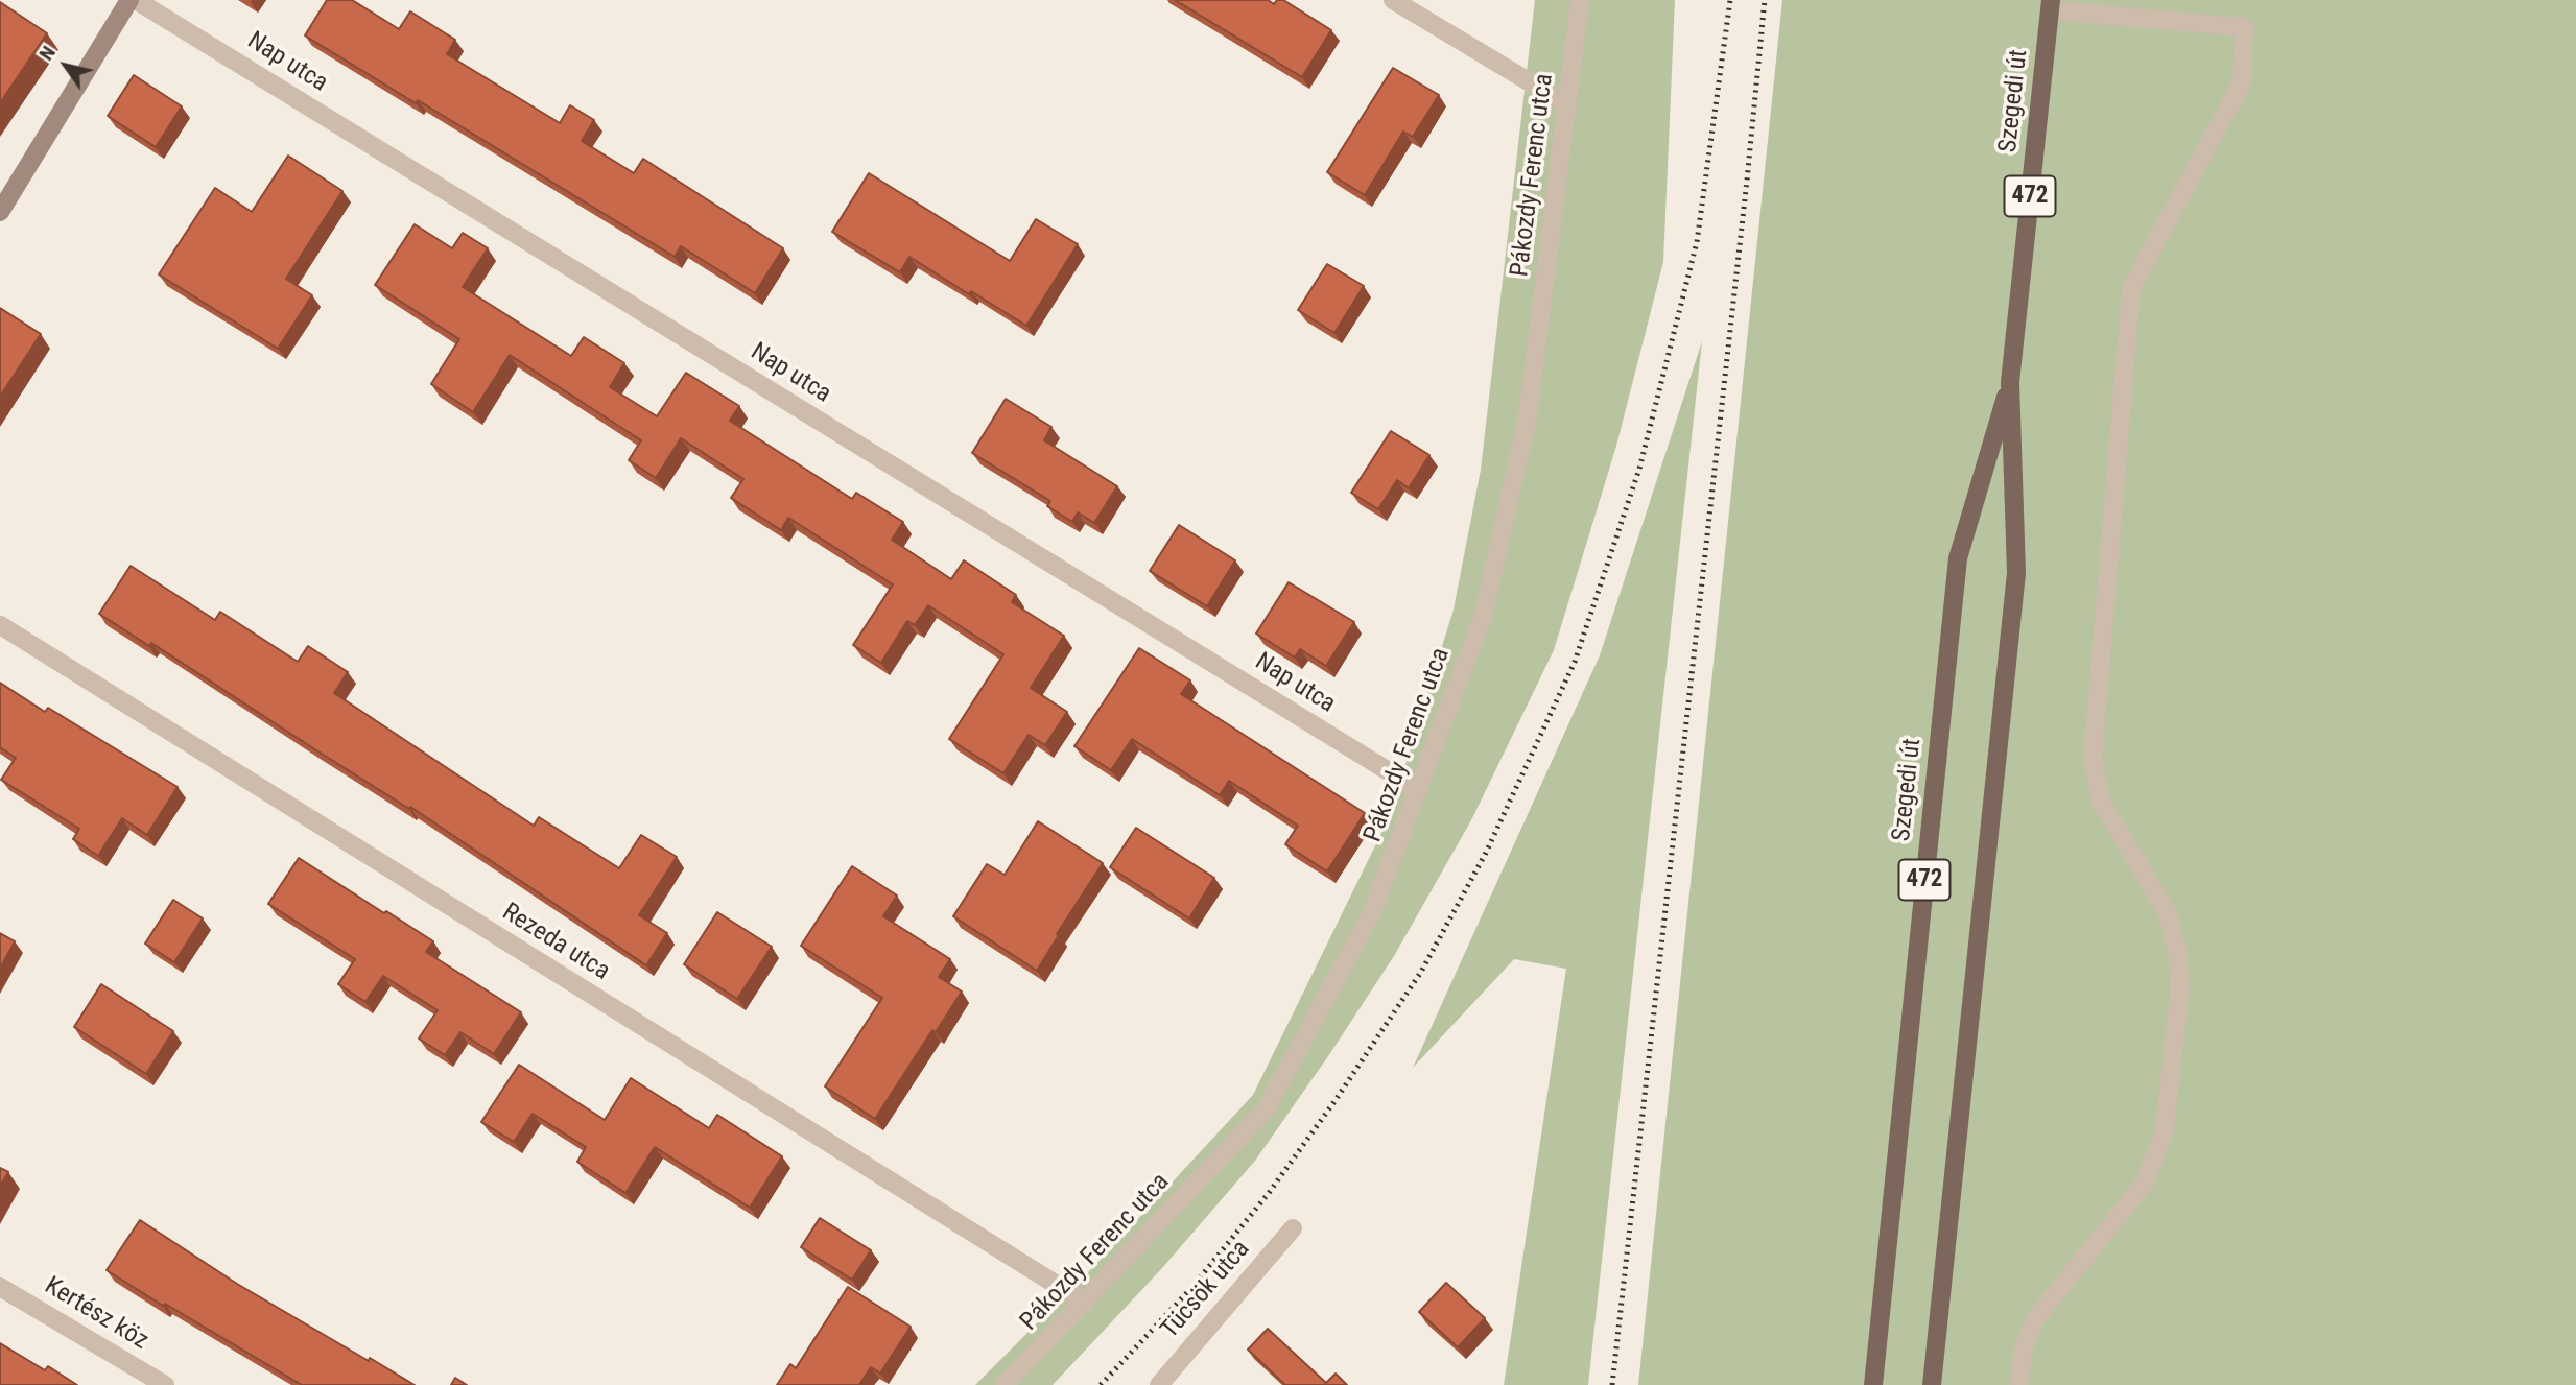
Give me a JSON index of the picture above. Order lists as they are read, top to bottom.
{
  "streets": {
    "main road": ["Szegedi út", "472"],
    "street": [
      "Nap utca",
      "Pákozdy Ferenc utca",
      "Rezeda utca",
      "Tücsök utca",
      "Kertész köz"
    ]
  },
  "crossings": [
    ["Nap utca", "Pákozdy Ferenc utca"],
    ["Pákozdy Ferenc utca", "Rezeda utca"]
  ],
  "north": "top left"
}
